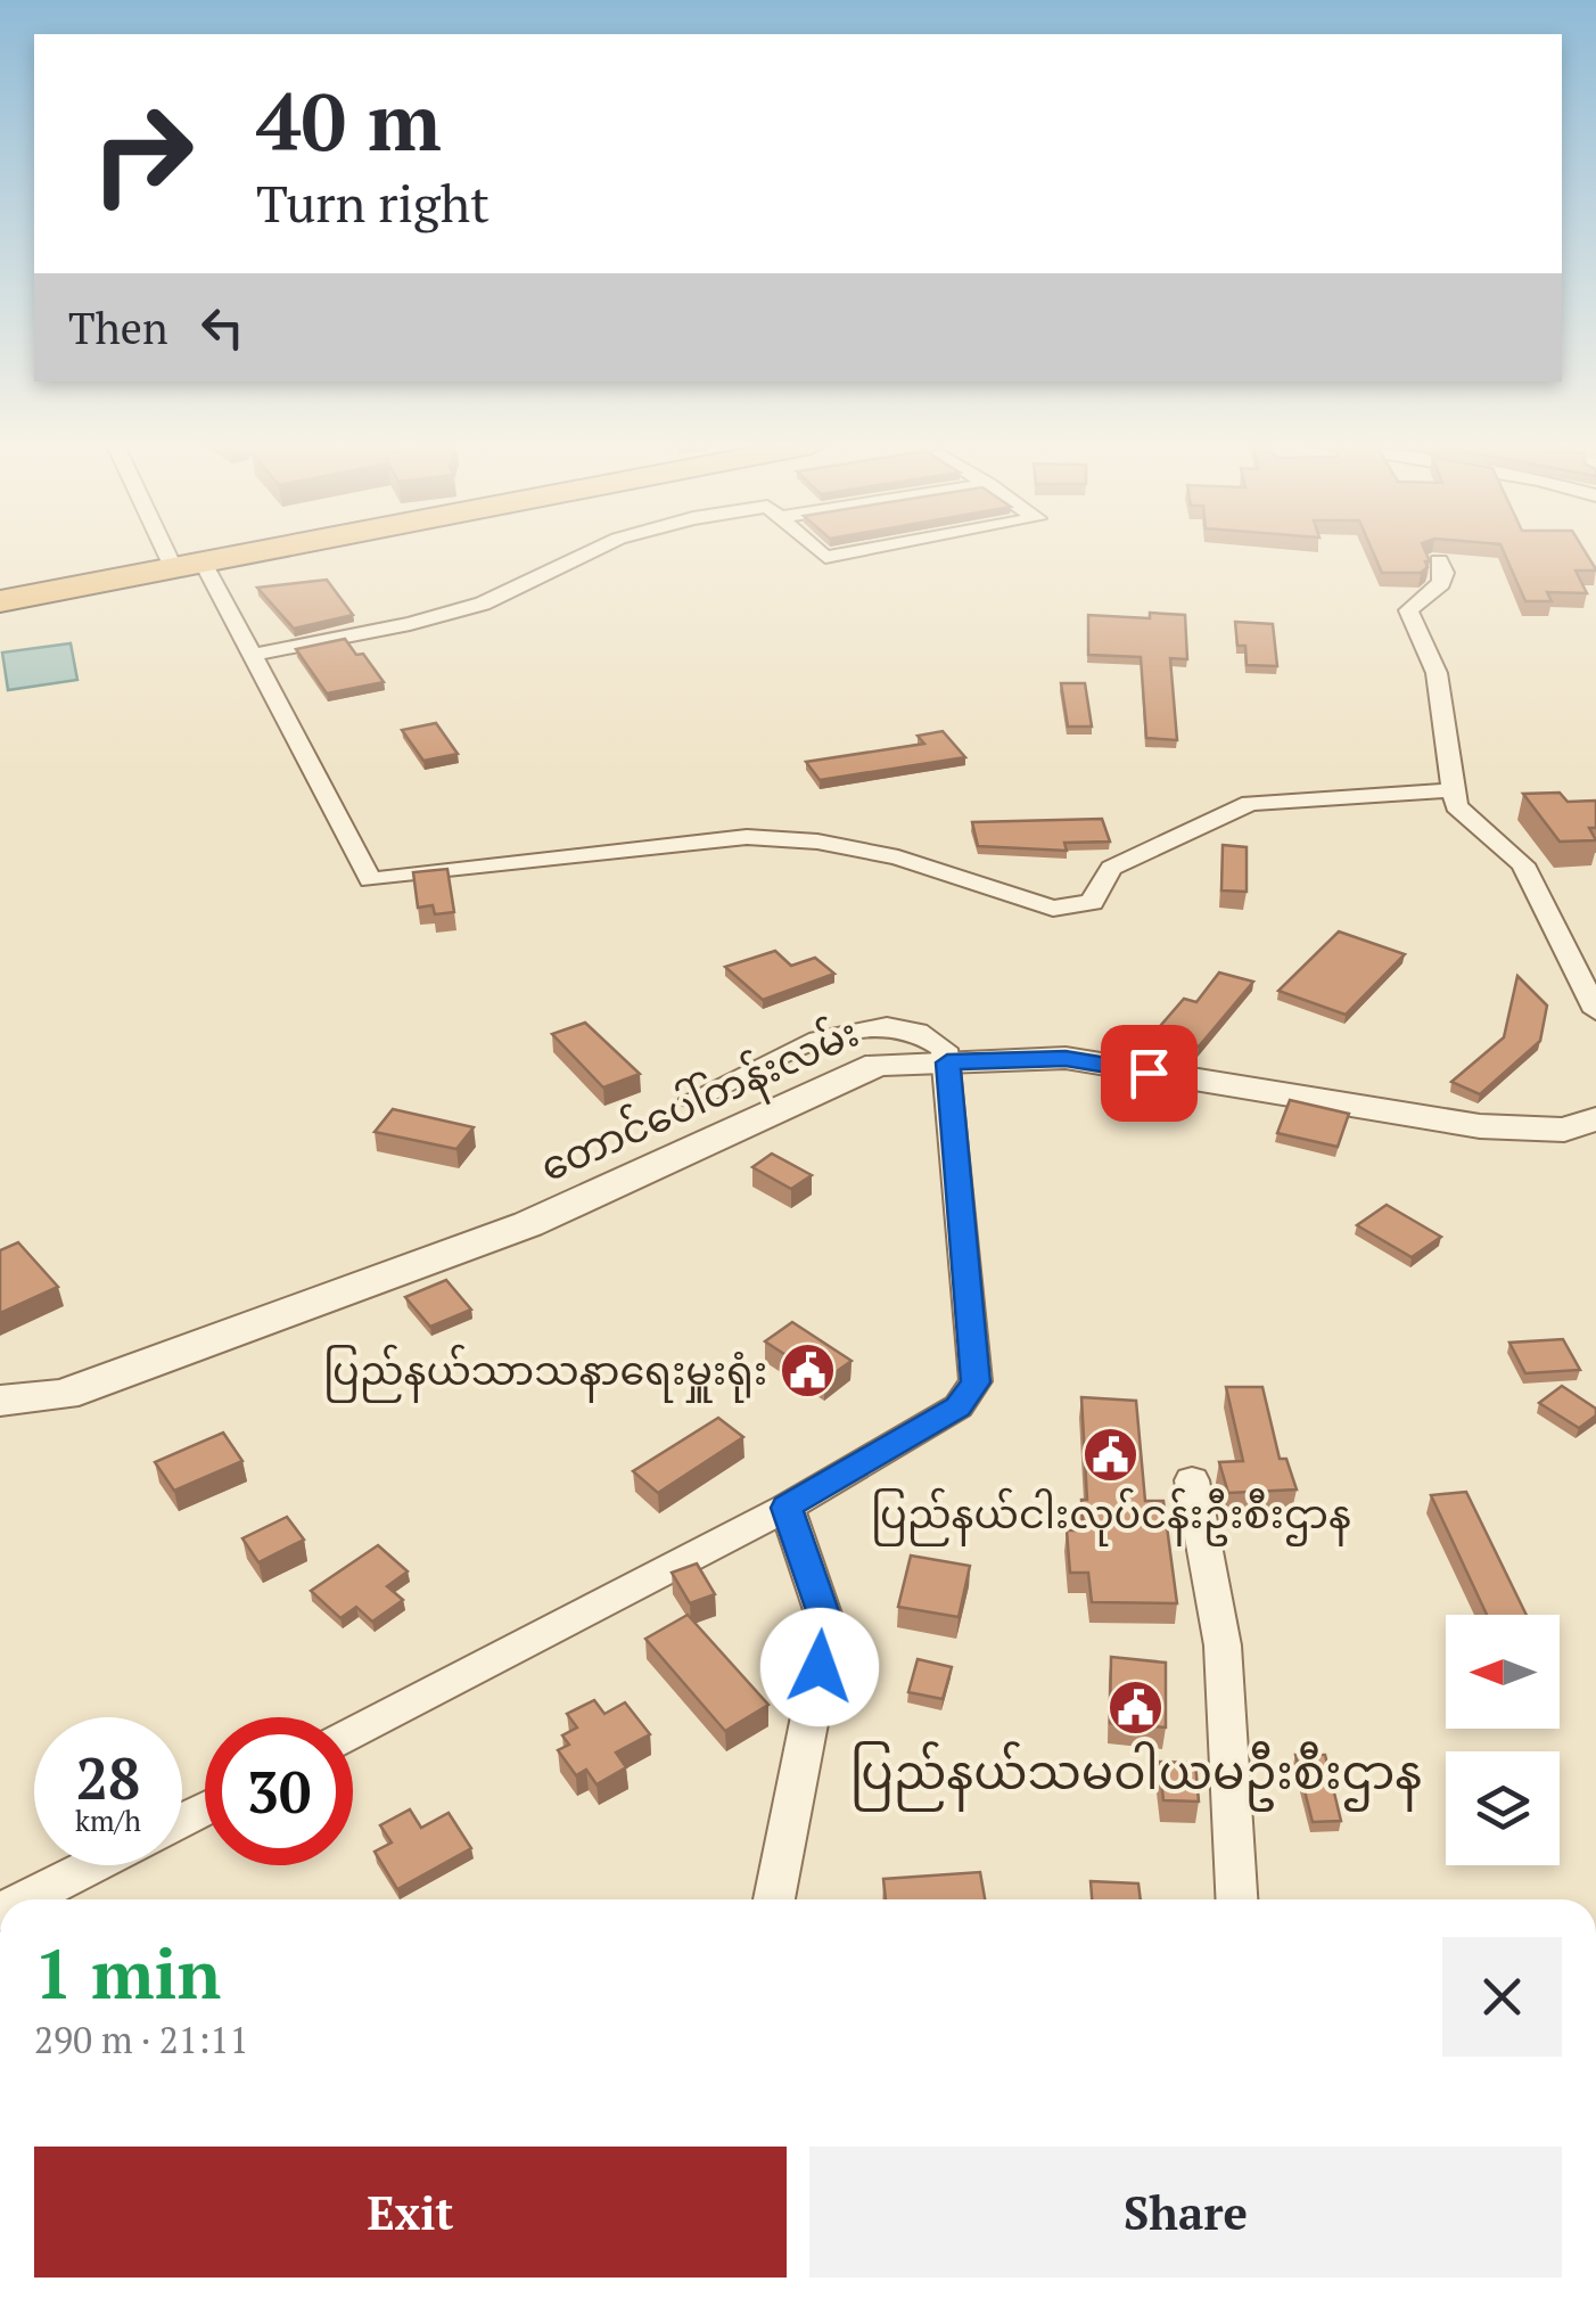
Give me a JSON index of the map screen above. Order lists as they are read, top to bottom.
{
  "streets": {
    "street": ["တောင်ပေါ်တန်းလမ်း"]
  },
  "places": {
    "public building": ["ပြည်နယ်သာသနာရေးမှူးရုံး", "ပြည်နယ်ငါးလုပ်ငန်းဦးစီးဌာန", "ပြည်နယ်သမဝါယမဦးစီးဌာန"]
  },
  "north": "left",
  "page": {
    "turn": ["40 m", "Turn right"],
    "then": "Then",
    "speed": "28 km/h",
    "limit": "30",
    "heading": ["1 min", "290 m · 21:11"],
    "buttons": ["Exit", "Share"]
  }
}
